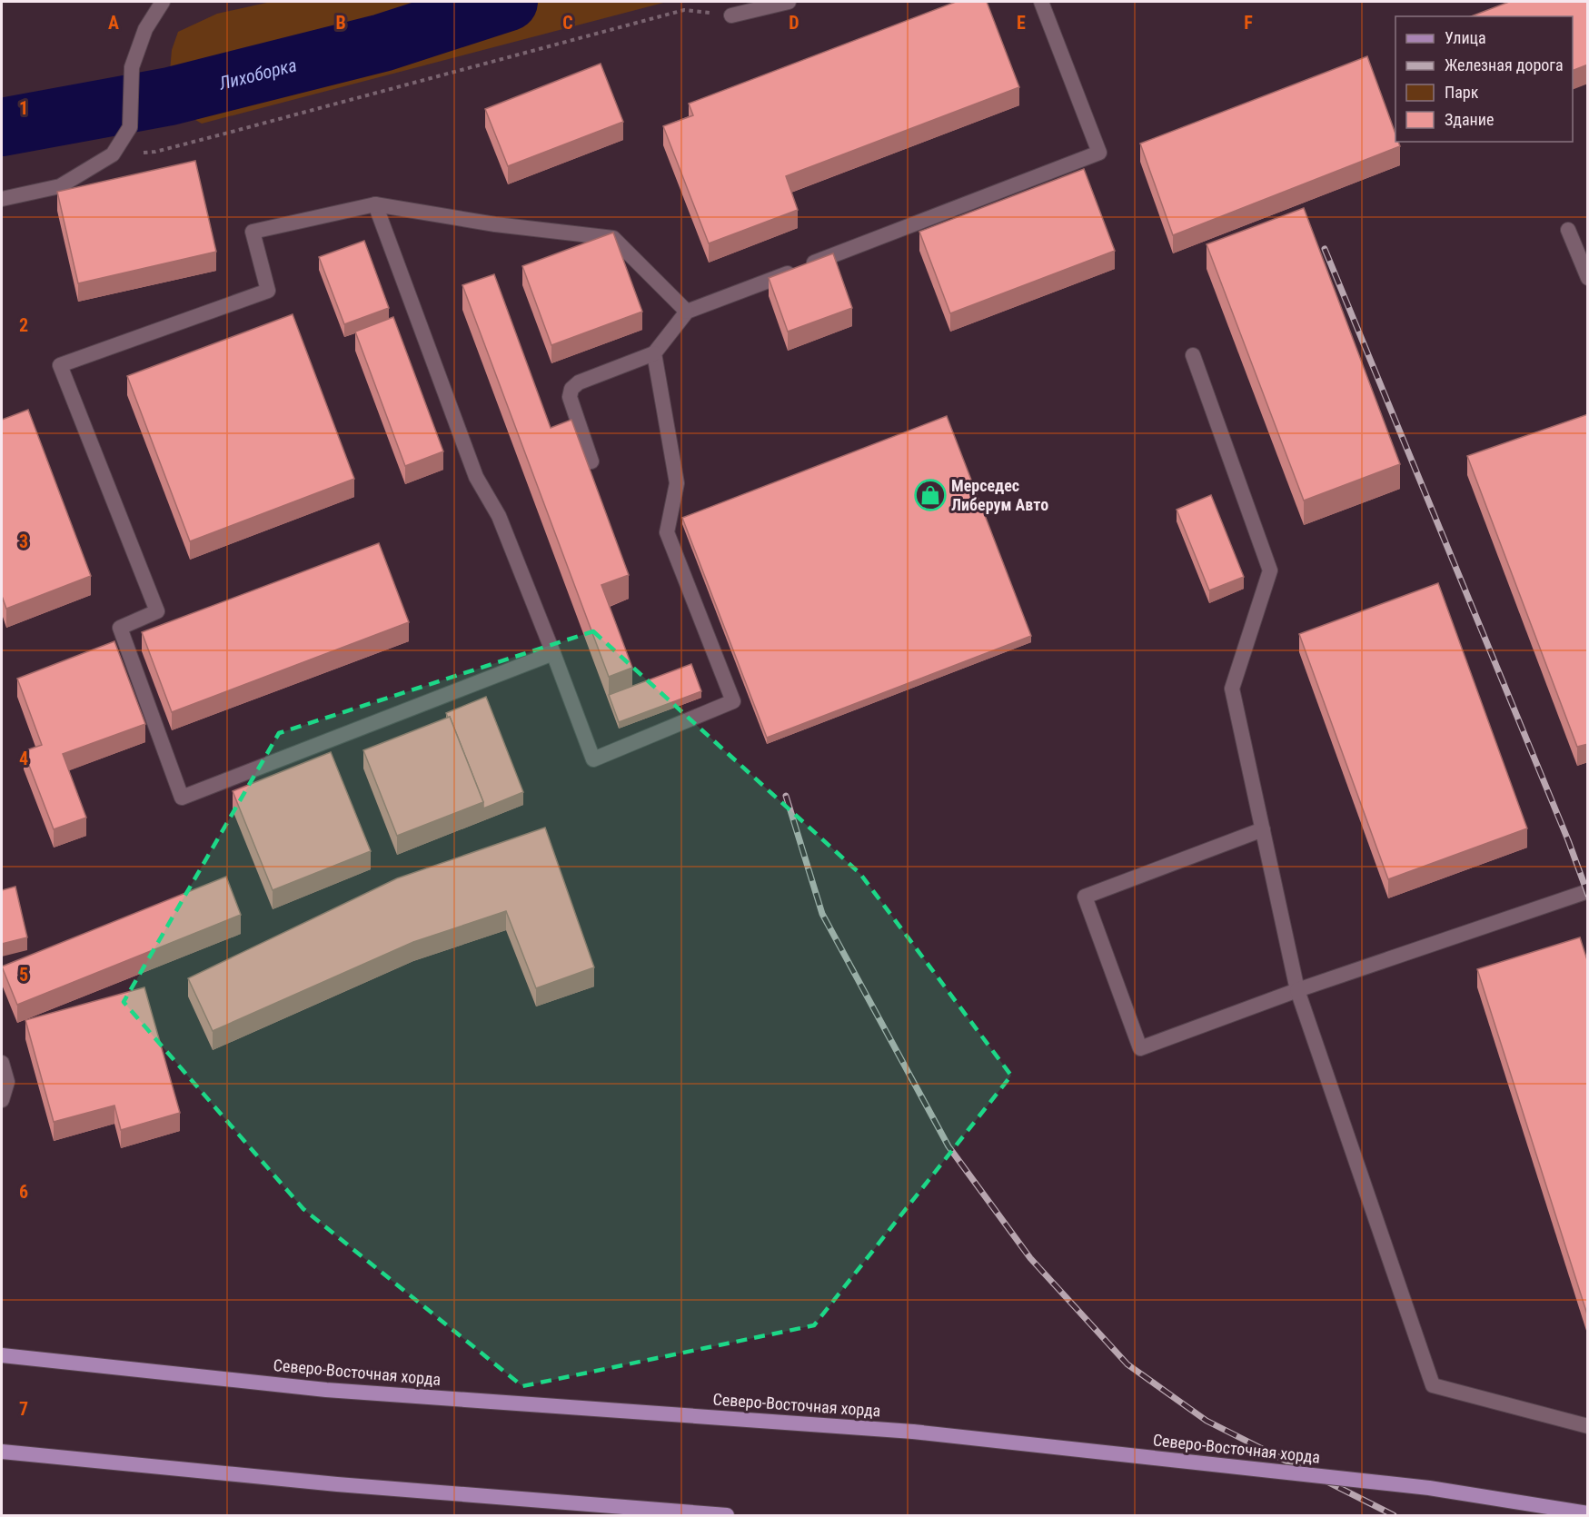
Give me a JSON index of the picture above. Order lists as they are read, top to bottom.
{
  "streets": {
    "main road": ["Северо-Восточная хорда"]
  },
  "water": ["Лихоборка"],
  "places": {
    "shop": ["Мерседес Либерум Авто"]
  },
  "legend": [
    "Улица",
    "Железная дорога",
    "Парк",
    "Здание"
  ],
  "grid": {
    "columns": [
      "A",
      "B",
      "C",
      "D",
      "E",
      "F"
    ],
    "rows": [
      "1",
      "2",
      "3",
      "4",
      "5",
      "6",
      "7"
    ]
  }
}
